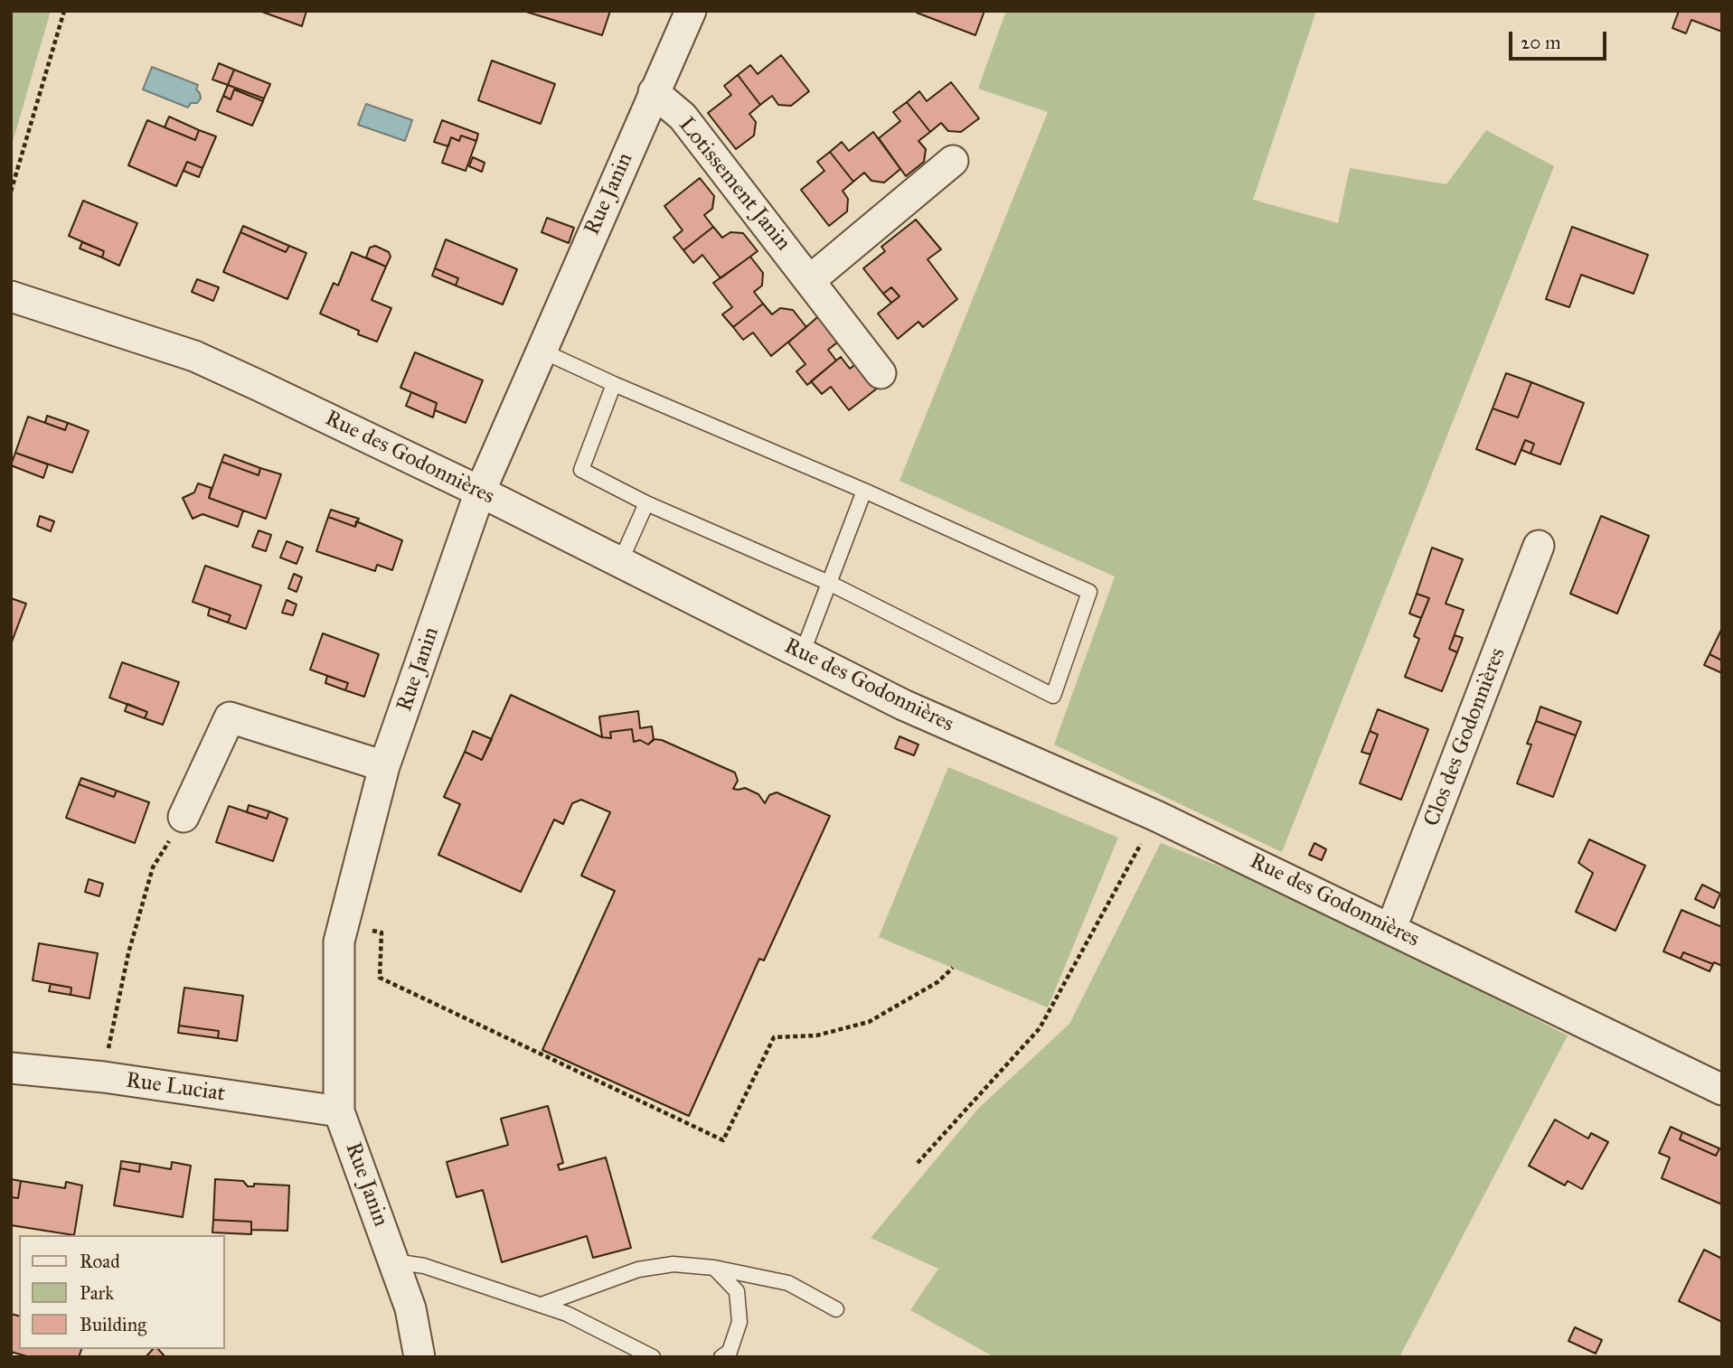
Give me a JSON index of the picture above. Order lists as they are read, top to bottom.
{
  "streets": {
    "street": [
      "Lotissement Janin",
      "Rue Janin",
      "Rue des Godonnières",
      "Clos des Godonnières",
      "Rue Luciat"
    ]
  },
  "crossings": [
    ["Lotissement Janin", "Rue Janin"],
    ["Rue Janin", "Rue des Godonnières"],
    ["Rue Janin", "Rue Luciat"],
    ["Rue des Godonnières", "Clos des Godonnières"]
  ],
  "legend": ["Road", "Park", "Building"],
  "scale_bar": "20 m"
}
